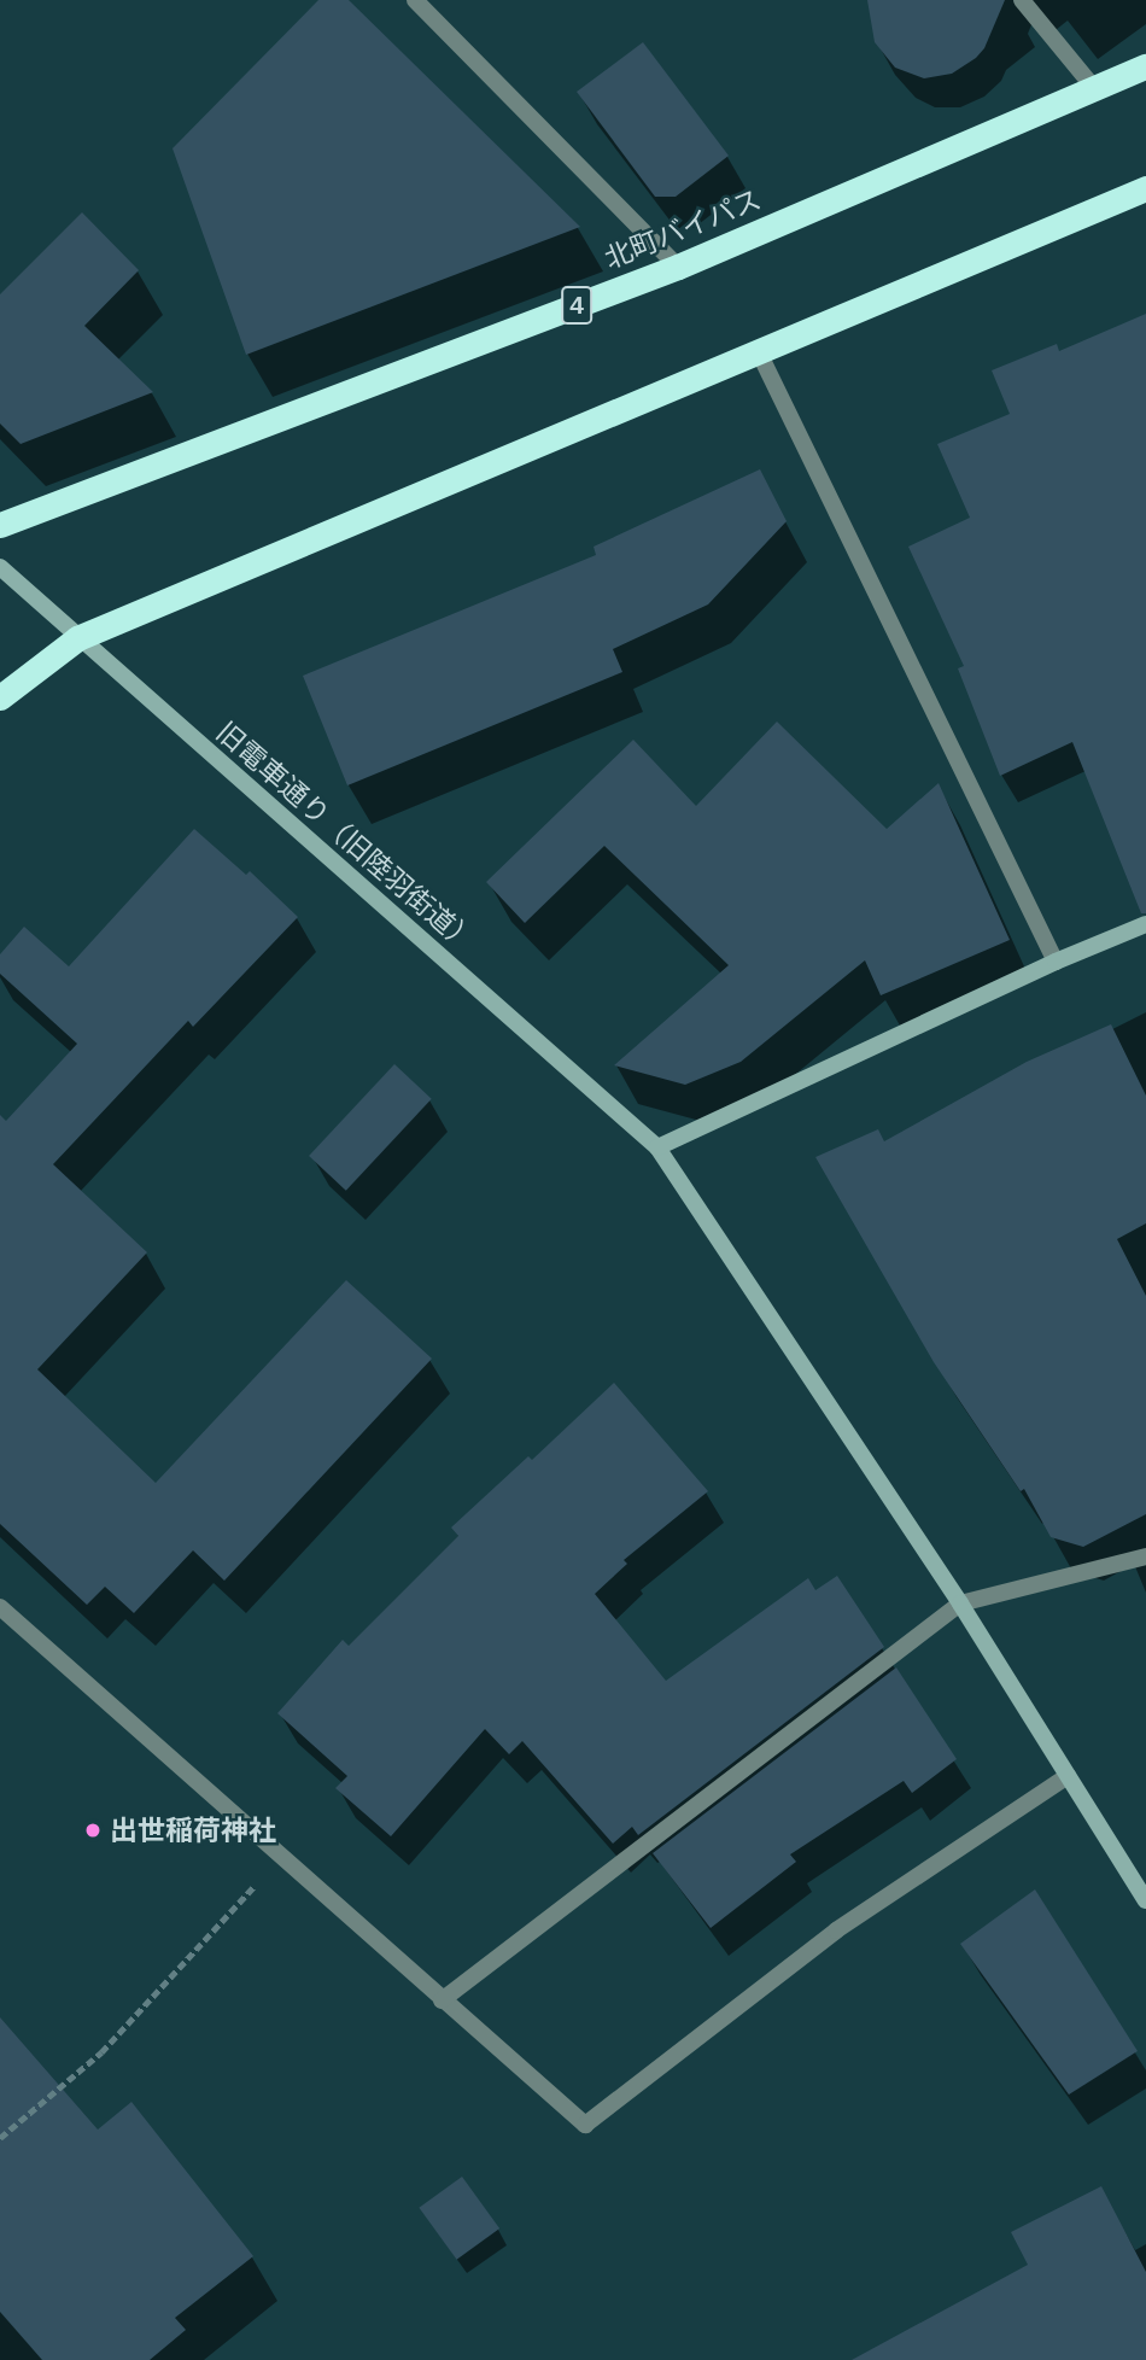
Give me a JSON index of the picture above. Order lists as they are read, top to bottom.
{
  "streets": {
    "highway": ["北町バイパス", "4"],
    "street": ["旧電車通り（旧陸羽街道）"]
  },
  "places": ["出世稲荷神社"]
}
